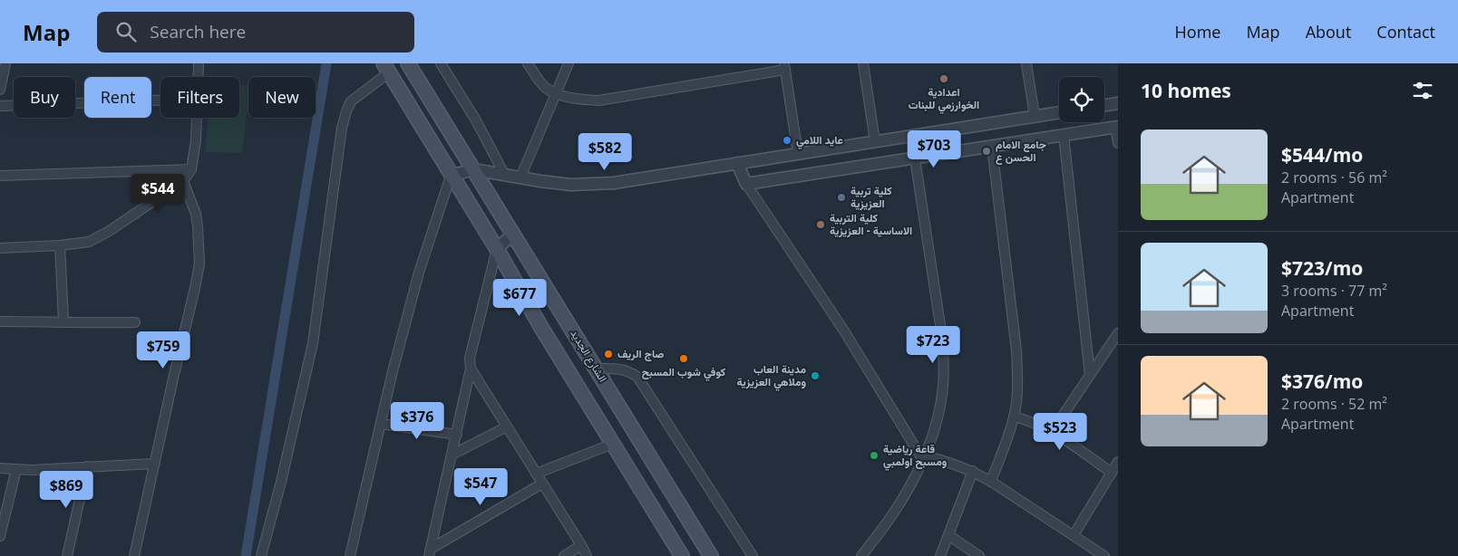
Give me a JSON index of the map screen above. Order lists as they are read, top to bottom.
{
  "streets": {
    "main road": ["الشارع الجديد"]
  },
  "places": [
    "اعدادية الخوارزمي للبنات",
    "عايد اللامي",
    "جامع الامام الحسن ع",
    "كلية تربية العزيزية",
    "كلية التربية الاساسية - العزيزية",
    "صاج الريف",
    "كوفي شوب المسبح",
    "مدينة العاب وملاهي العزيزية",
    "قاعة رياضية ومسبح اولمبي"
  ],
  "page": {
    "header": "Map",
    "search": "Search here",
    "nav": [
      "Home",
      "Map",
      "About",
      "Contact"
    ],
    "heading": "10 homes",
    "chip": [
      "Buy",
      "Rent",
      "Filters",
      "New"
    ],
    "list": [
      {
        "name": "$544/mo",
        "note": "2 rooms · 56 m² · Apartment"
      },
      {
        "name": "$723/mo",
        "note": "3 rooms · 77 m² · Apartment"
      },
      {
        "name": "$376/mo",
        "note": "2 rooms · 52 m² · Apartment"
      }
    ],
    "price": [
      "$703",
      "$582",
      "$544",
      "$677",
      "$723",
      "$759",
      "$376",
      "$523",
      "$547",
      "$869"
    ]
  }
}
